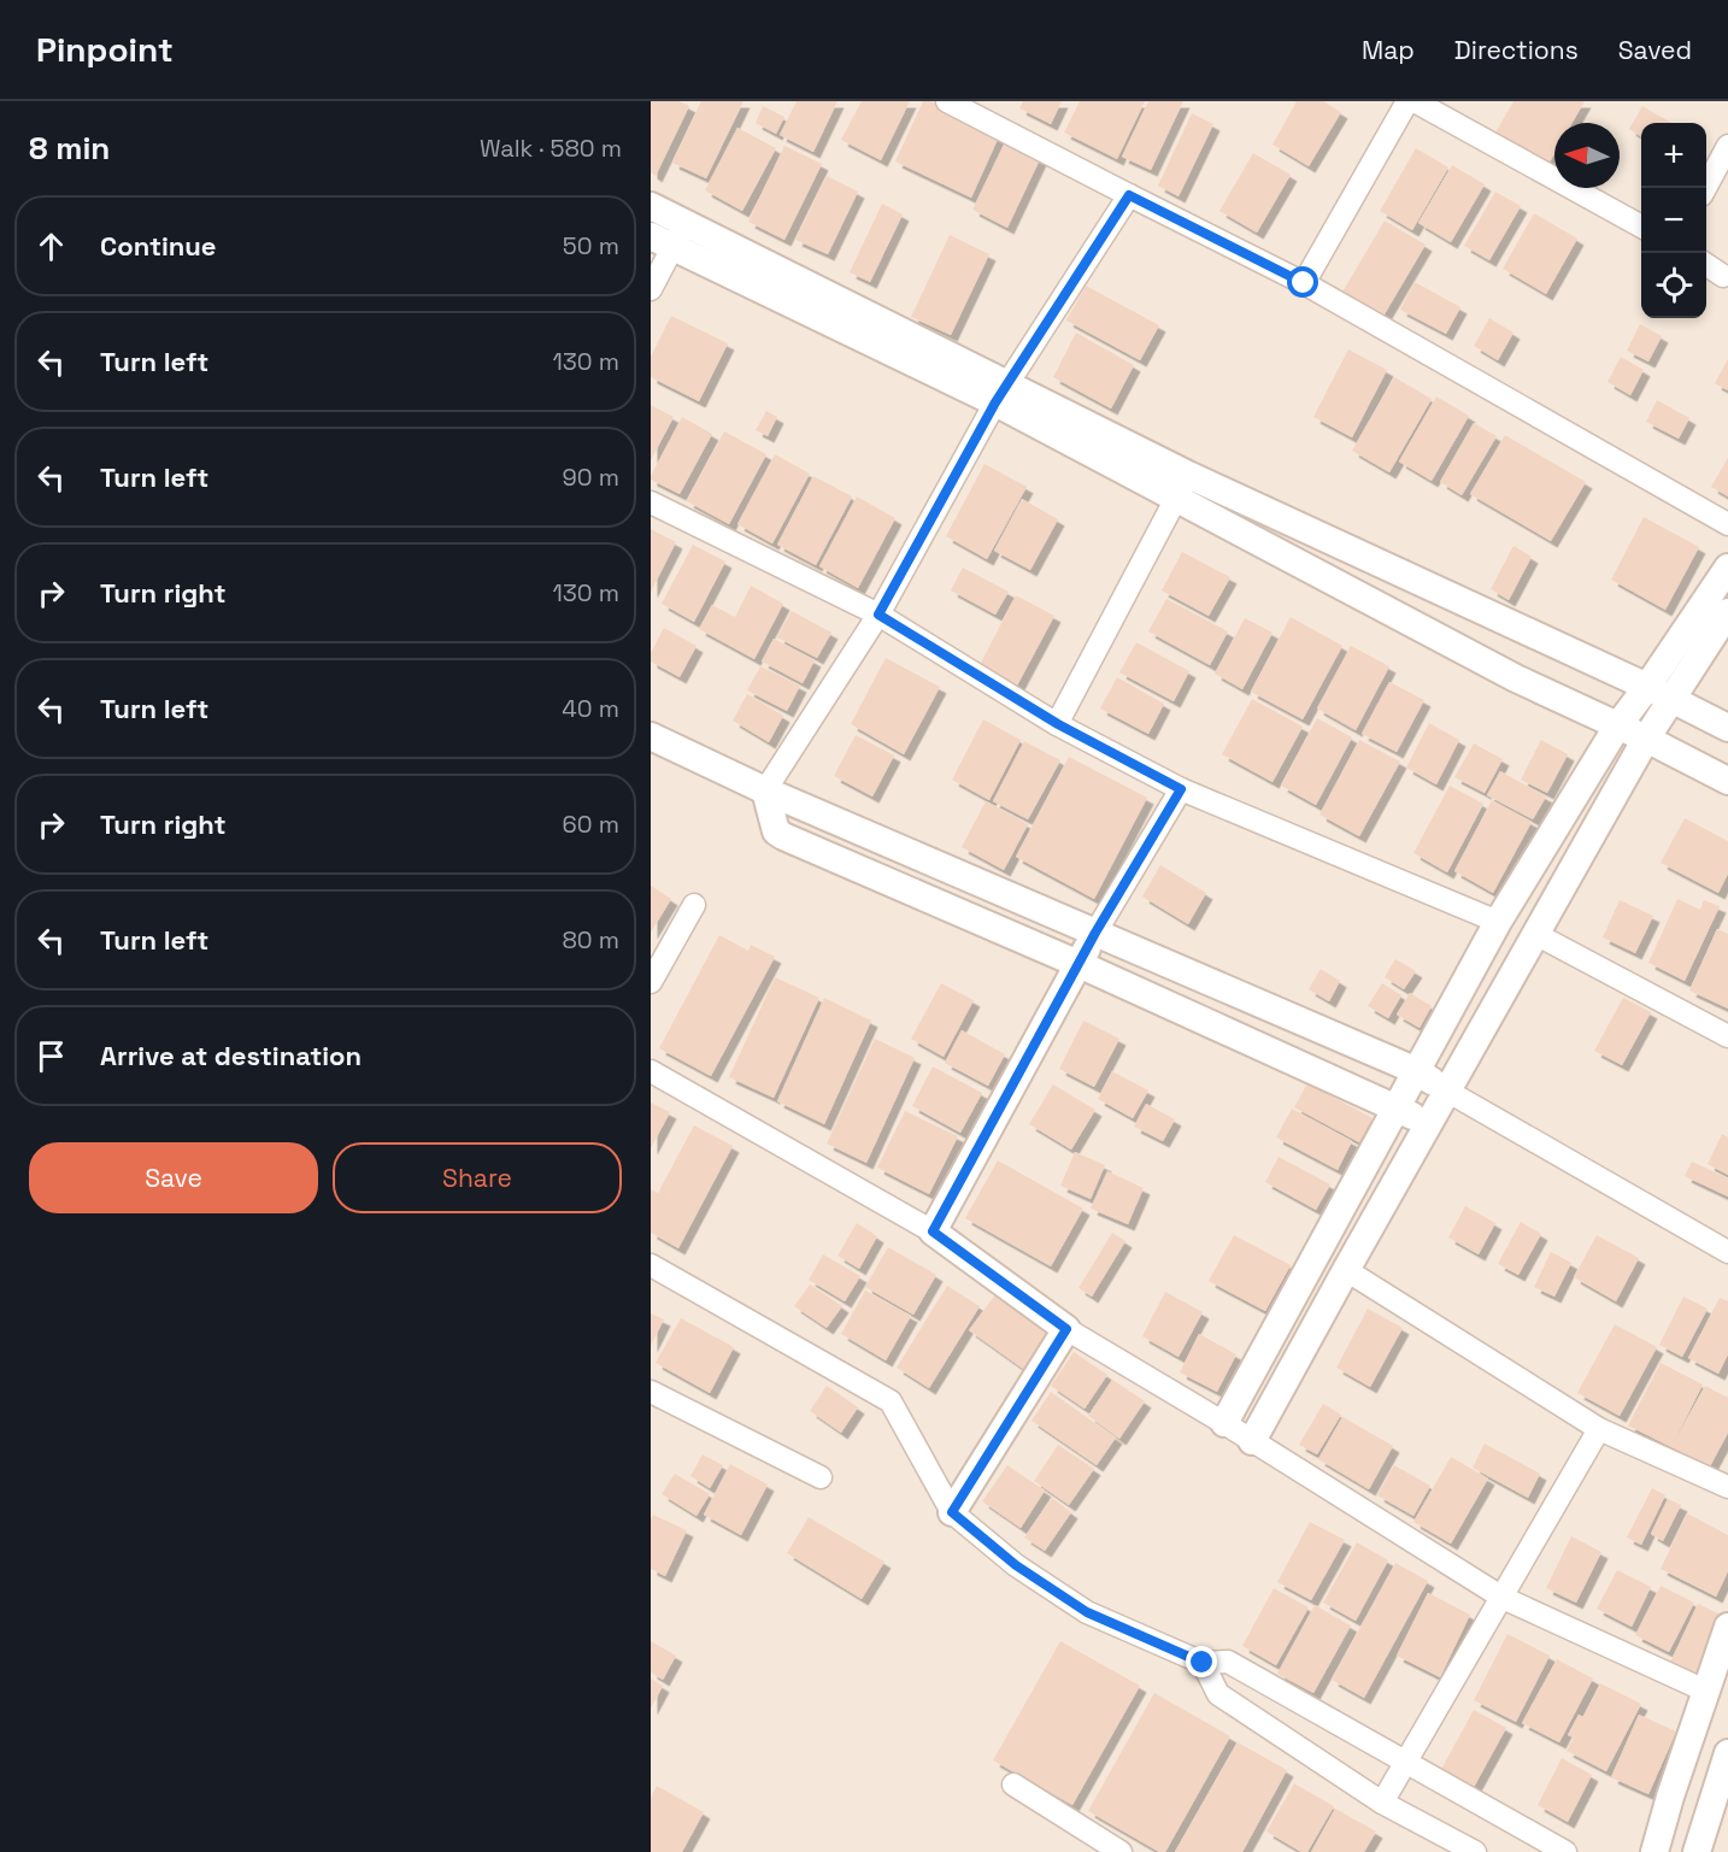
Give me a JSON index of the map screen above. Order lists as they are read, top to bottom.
{
  "north": "left",
  "page": {
    "header": "Pinpoint",
    "nav": ["Map", "Directions", "Saved"],
    "heading": ["8 min", "Walk · 580 m"],
    "map_buttons": ["+", "−"],
    "list": [
      ["Continue", "50 m"],
      ["Turn left", "130 m"],
      ["Turn left", "90 m"],
      ["Turn right", "130 m"],
      ["Turn left", "40 m"],
      ["Turn right", "60 m"],
      ["Turn left", "80 m"],
      "Arrive at destination"
    ],
    "buttons": ["Save", "Share"]
  }
}
